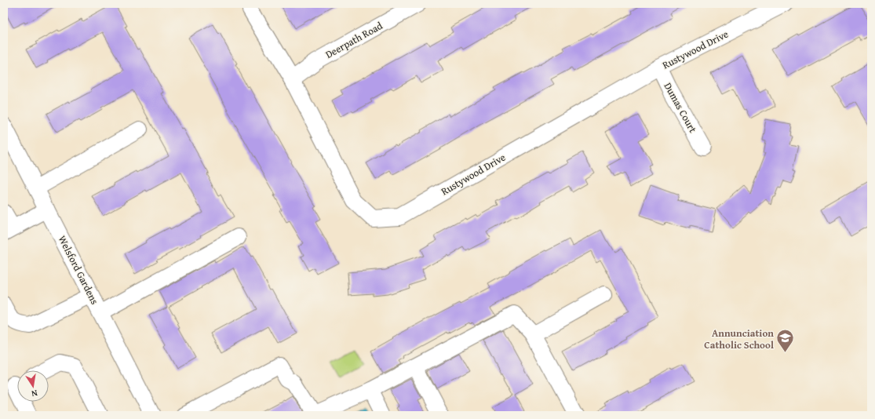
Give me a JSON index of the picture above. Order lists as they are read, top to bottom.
{
  "streets": {
    "street": [
      "Deerpath Road",
      "Rustywood Drive",
      "Dumas Court",
      "Welsford Gardens"
    ]
  },
  "crossings": [
    ["Deerpath Road", "Rustywood Drive"],
    ["Rustywood Drive", "Dumas Court"]
  ],
  "places": {
    "school or university": ["Annunciation Catholic School"]
  },
  "north": "bottom"
}
